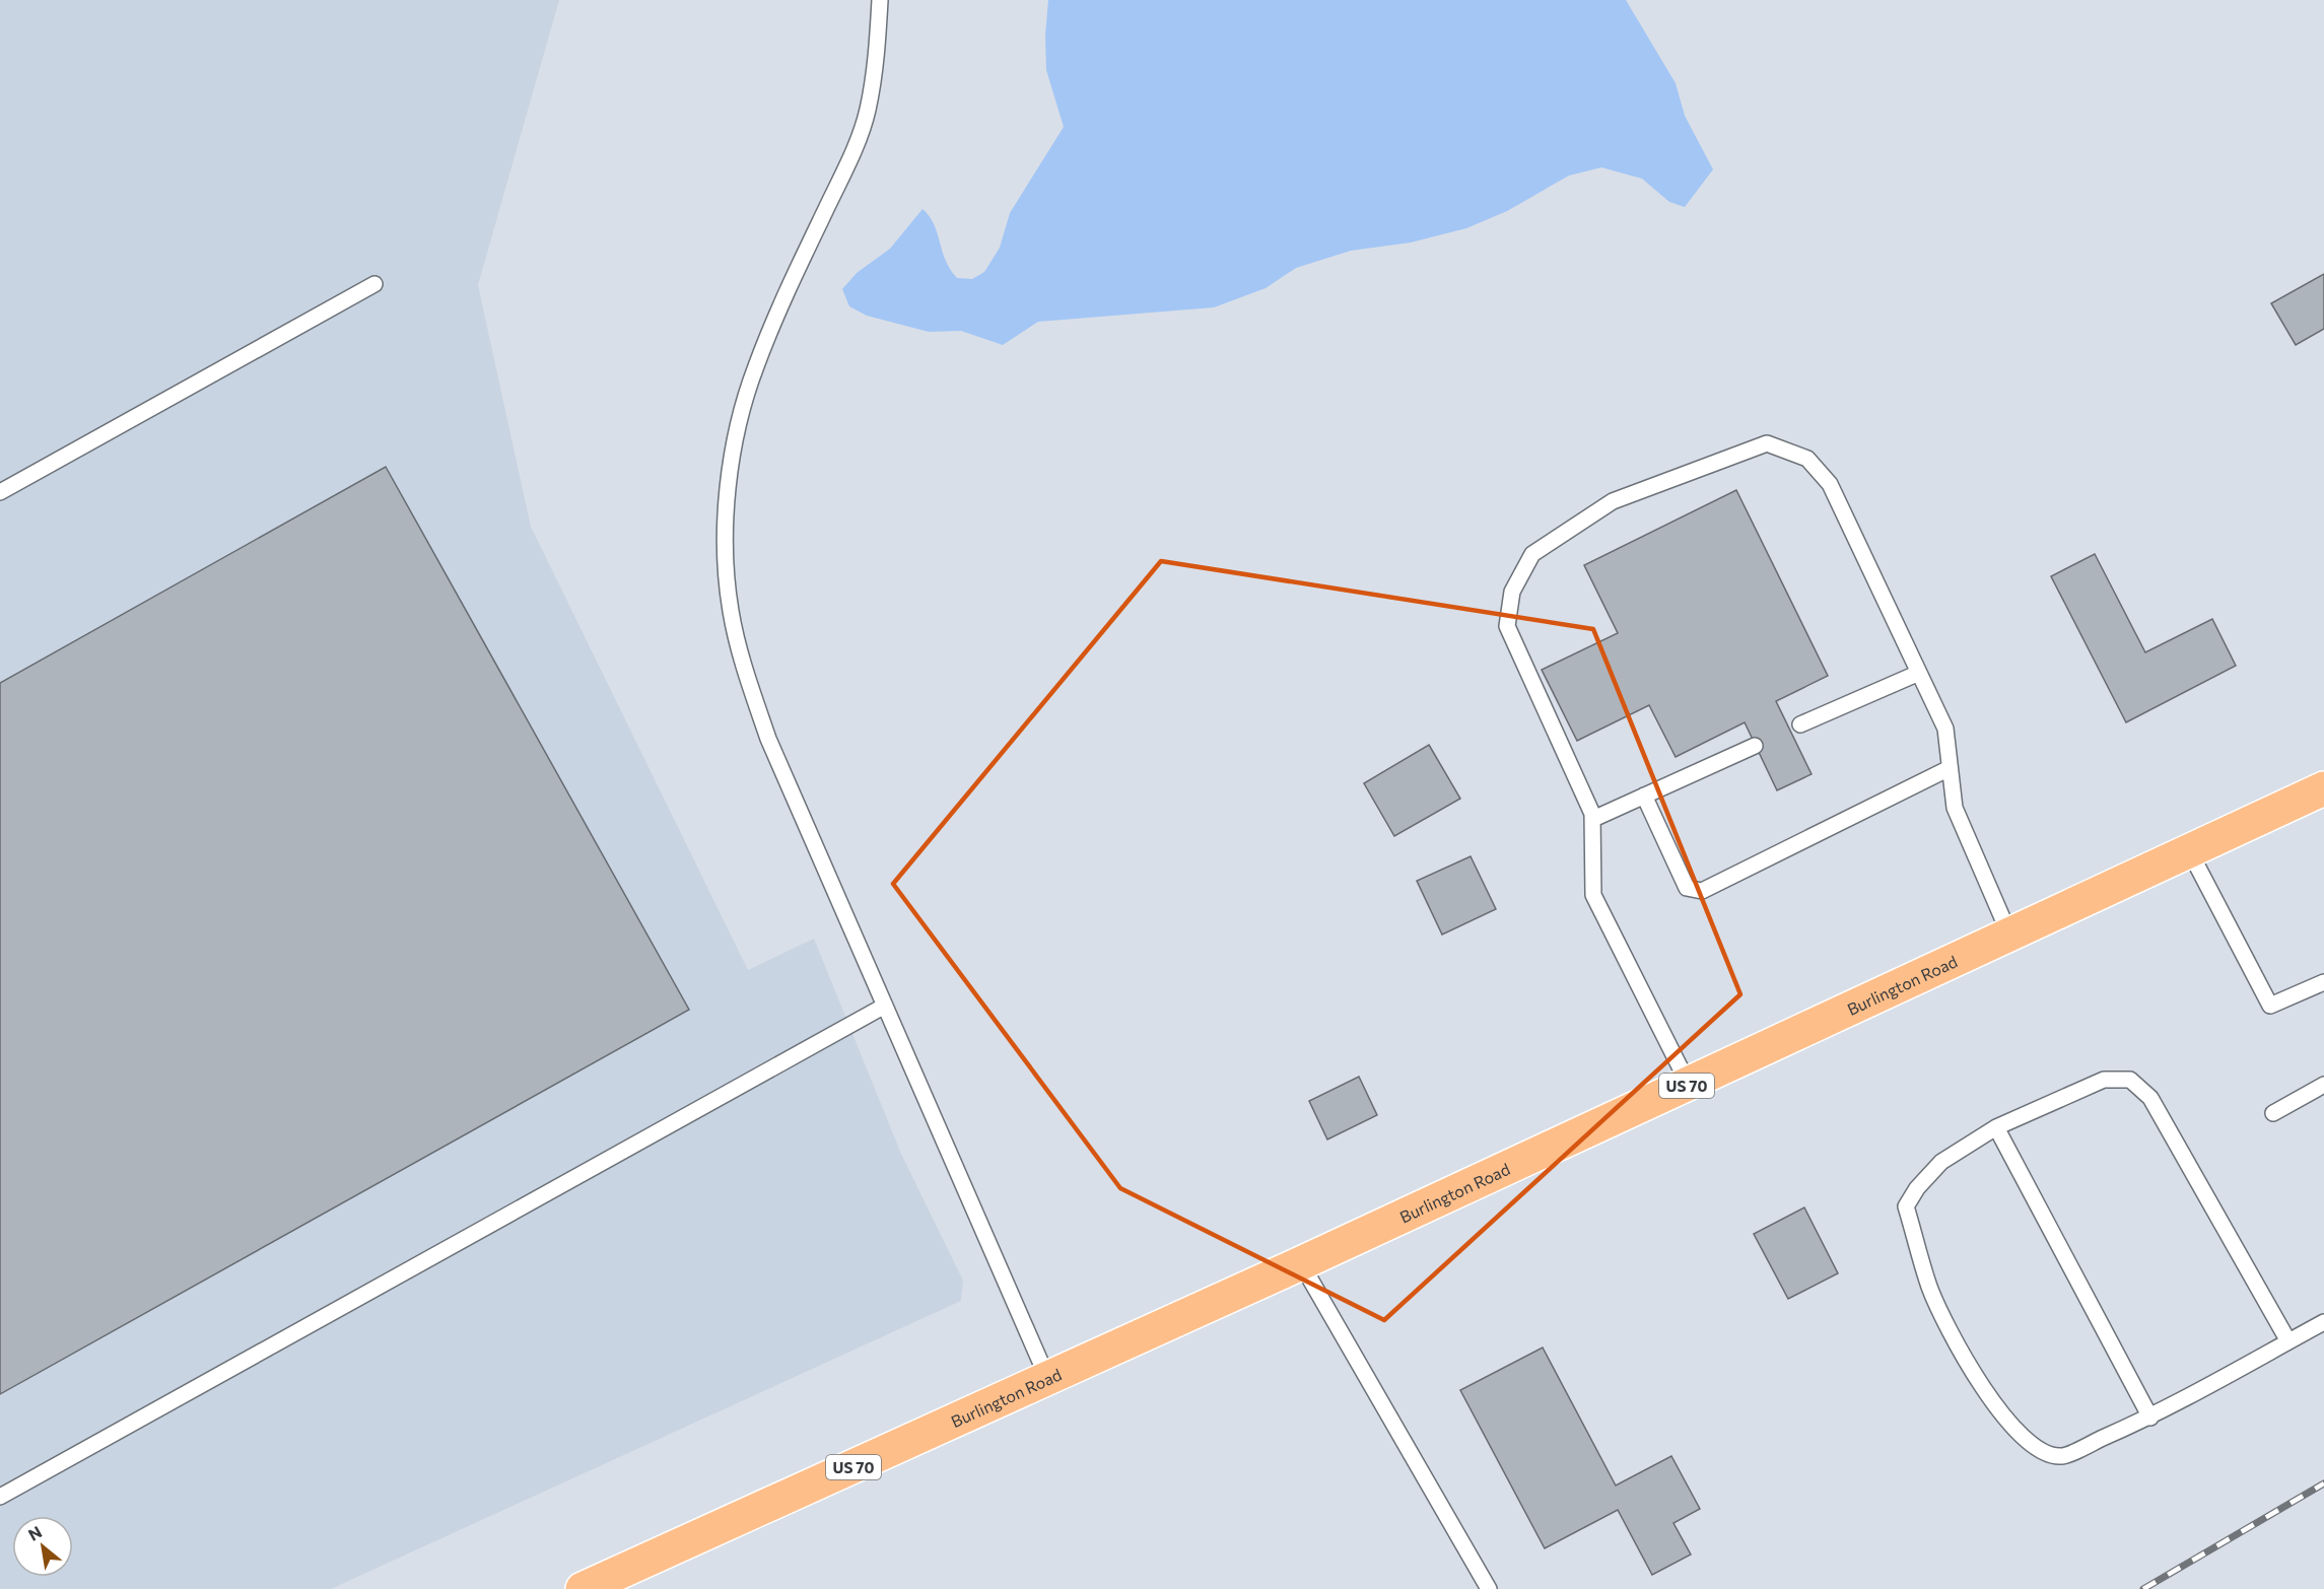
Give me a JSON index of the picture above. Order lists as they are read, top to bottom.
{
  "streets": {
    "highway": ["Burlington Road", "US 70"]
  },
  "north": "top left"
}
